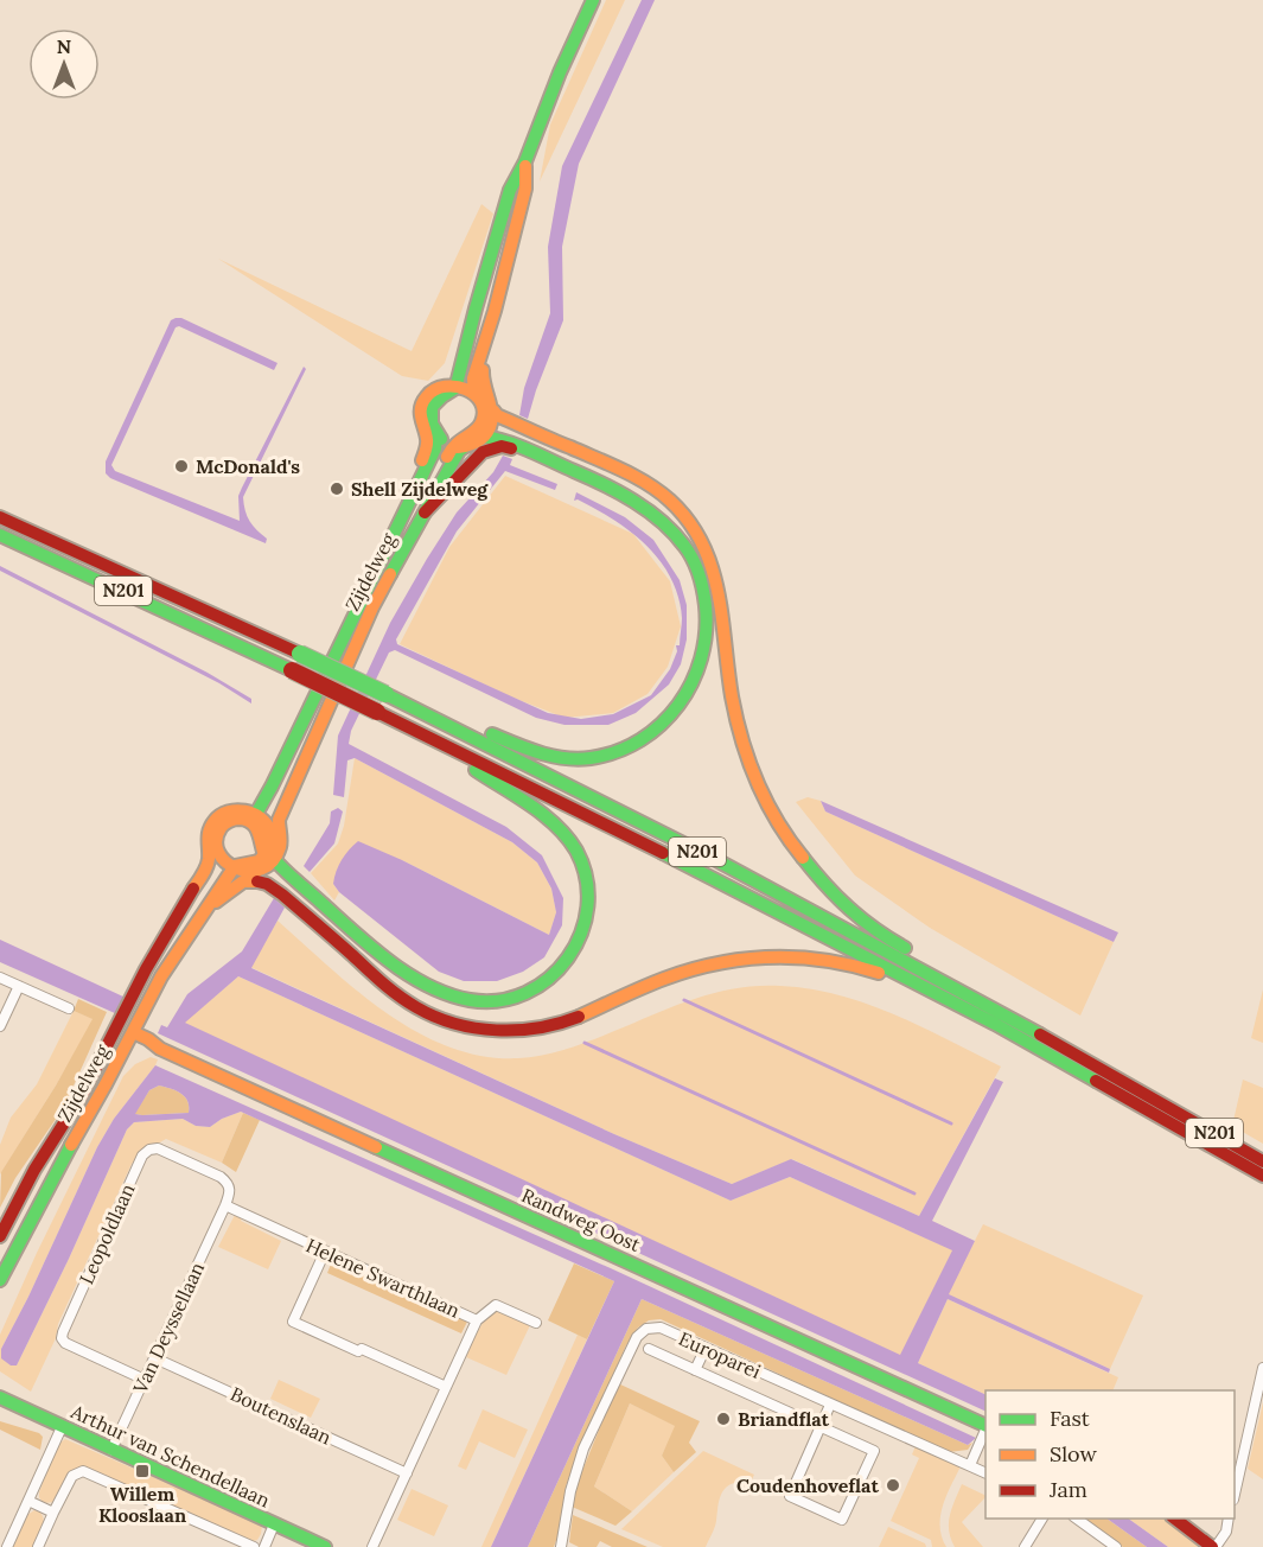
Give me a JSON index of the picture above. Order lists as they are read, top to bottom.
{
  "streets": {
    "main road": [
      "Zijdelweg",
      "N201",
      "Randweg Oost",
      "Arthur van Schendellaan"
    ],
    "street": [
      "Leopoldlaan",
      "Helene Swarthlaan",
      "Van Deyssellaan",
      "Europarei",
      "Boutenslaan"
    ]
  },
  "crossings": [
    ["Zijdelweg", "N201"],
    ["Zijdelweg", "Randweg Oost"],
    ["Leopoldlaan", "Helene Swarthlaan"],
    ["Leopoldlaan", "Van Deyssellaan"],
    ["Helene Swarthlaan", "Van Deyssellaan"],
    ["Van Deyssellaan", "Boutenslaan"],
    ["Van Deyssellaan", "Arthur van Schendellaan"]
  ],
  "places": {
    "other": [
      "McDonald's",
      "Shell Zijdelweg",
      "Briandflat",
      "Coudenhoveflat"
    ],
    "transit": ["Willem Klooslaan"]
  },
  "legend": ["Fast", "Slow", "Jam"],
  "north": "top"
}
